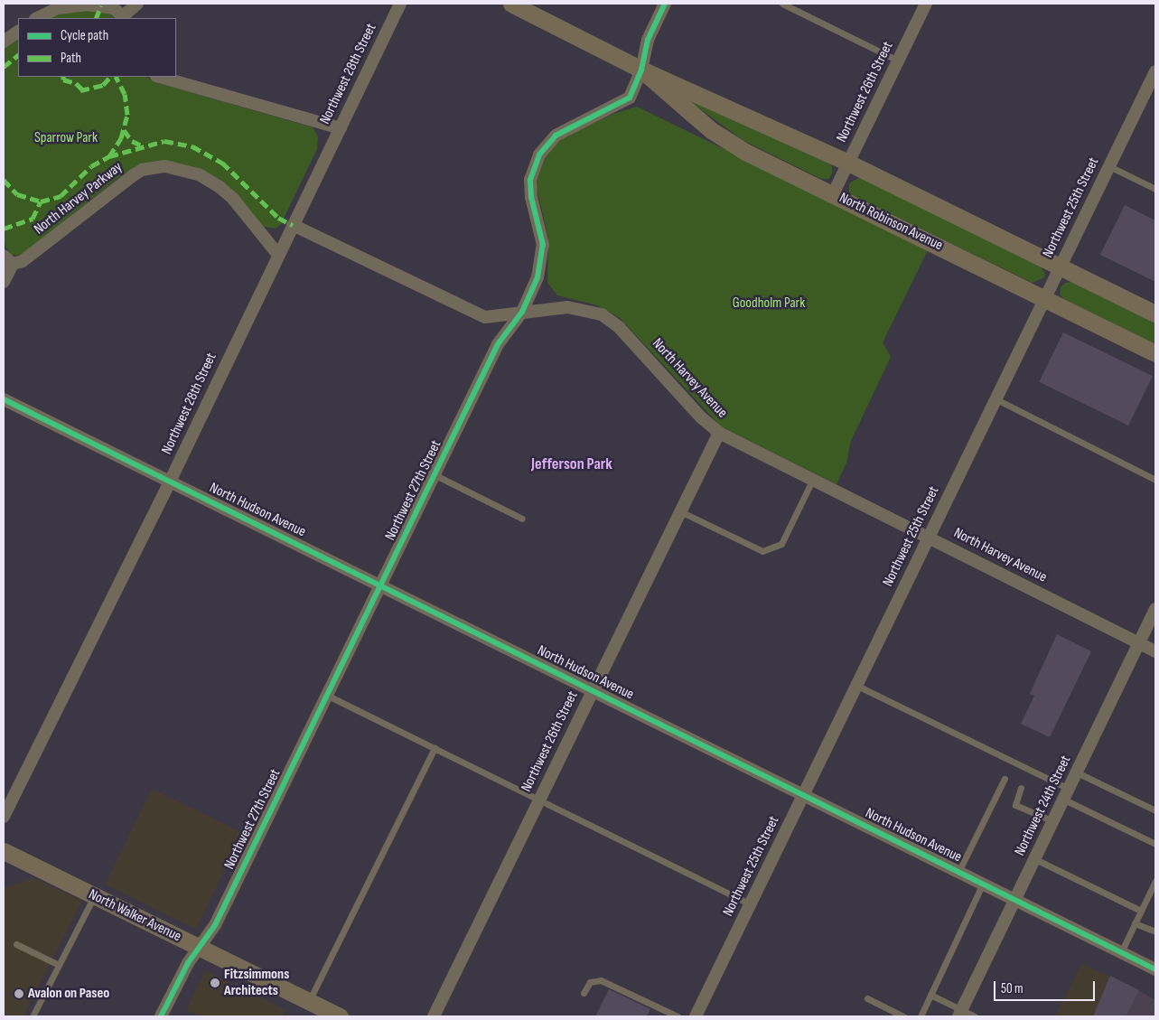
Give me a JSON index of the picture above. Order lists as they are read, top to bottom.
{
  "streets": {
    "street": [
      "Northwest 28th Street",
      "Northwest 26th Street",
      "North Harvey Parkway",
      "Northwest 25th Street",
      "North Robinson Avenue",
      "North Harvey Avenue",
      "Northwest 27th Street",
      "North Hudson Avenue",
      "Northwest 24th Street",
      "North Walker Avenue"
    ]
  },
  "crossings": [
    ["Northwest 28th Street", "North Harvey Parkway"],
    ["Northwest 28th Street", "North Harvey Avenue"],
    ["Northwest 28th Street", "North Hudson Avenue"],
    ["Northwest 26th Street", "North Robinson Avenue"],
    ["Northwest 26th Street", "North Harvey Avenue"],
    ["Northwest 26th Street", "North Hudson Avenue"],
    ["Northwest 25th Street", "North Robinson Avenue"],
    ["Northwest 25th Street", "North Harvey Avenue"],
    ["Northwest 25th Street", "North Hudson Avenue"],
    ["North Robinson Avenue", "Northwest 27th Street"],
    ["North Harvey Avenue", "Northwest 27th Street"],
    ["North Harvey Avenue", "Northwest 24th Street"],
    ["Northwest 27th Street", "North Hudson Avenue"],
    ["Northwest 27th Street", "North Walker Avenue"],
    ["North Hudson Avenue", "Northwest 24th Street"]
  ],
  "districts": ["Jefferson Park"],
  "parks": ["Sparrow Park", "Goodholm Park"],
  "places": ["Fitzsimmons Architects", "Avalon on Paseo"],
  "legend": ["Cycle path", "Path"],
  "scale_bar": "50 m"
}
